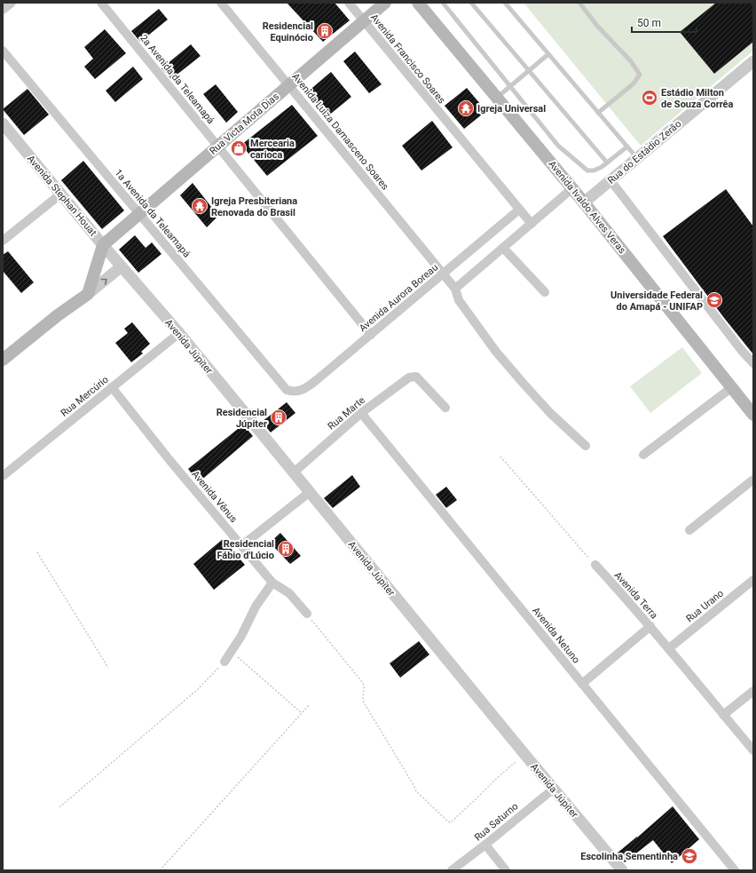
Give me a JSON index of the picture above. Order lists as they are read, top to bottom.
{
  "streets": {
    "main road": ["Rua Victa Mota Dias", "Avenida Ivaldo Alves Veras"],
    "street": [
      "Avenida Francisco Soares",
      "2a Avenida da Teleamapá",
      "Avenida Luiza Damasceno Soares",
      "Rua do Estádio Zerão",
      "Avenida Stephan Houat",
      "1a Avenida da Teleamapá",
      "Avenida Aurora Boreau",
      "Avenida Júpiter",
      "Rua Mercúrio",
      "Rua Marte",
      "Avenida Vênus",
      "Avenida Terra",
      "Rua Urano",
      "Avenida Netuno",
      "Rua Saturno"
    ]
  },
  "crossings": [
    ["Avenida Francisco Soares", "Rua Victa Mota Dias"],
    ["Avenida Francisco Soares", "Avenida Aurora Boreau"],
    ["2a Avenida da Teleamapá", "Rua Victa Mota Dias"],
    ["2a Avenida da Teleamapá", "Avenida Aurora Boreau"],
    ["Rua Victa Mota Dias", "Avenida Luiza Damasceno Soares"],
    ["Rua Victa Mota Dias", "Avenida Stephan Houat"],
    ["Rua Victa Mota Dias", "1a Avenida da Teleamapá"],
    ["Avenida Luiza Damasceno Soares", "Avenida Aurora Boreau"],
    ["Rua do Estádio Zerão", "Avenida Ivaldo Alves Veras"],
    ["Avenida Stephan Houat", "Avenida Júpiter"],
    ["1a Avenida da Teleamapá", "Avenida Aurora Boreau"],
    ["Avenida Júpiter", "Rua Mercúrio"],
    ["Avenida Júpiter", "Rua Marte"],
    ["Avenida Júpiter", "Rua Saturno"],
    ["Rua Mercúrio", "Avenida Vênus"],
    ["Rua Marte", "Avenida Netuno"],
    ["Avenida Terra", "Rua Urano"]
  ],
  "places": {
    "building": ["Residencial Equinócio", "Residencial Júpiter", "Residencial Fábio d'Lúcio"],
    "sports": ["Estádio Milton de Souza Corrêa"],
    "temple": ["Igreja Universal", "Igreja Presbiteriana Renovada do Brasil"],
    "shop": ["Mercearia carioca"],
    "school or university": ["Universidade Federal do Amapá - UNIFAP", "Escolinha Sementinha"]
  },
  "scale_bar": "50 m"
}
